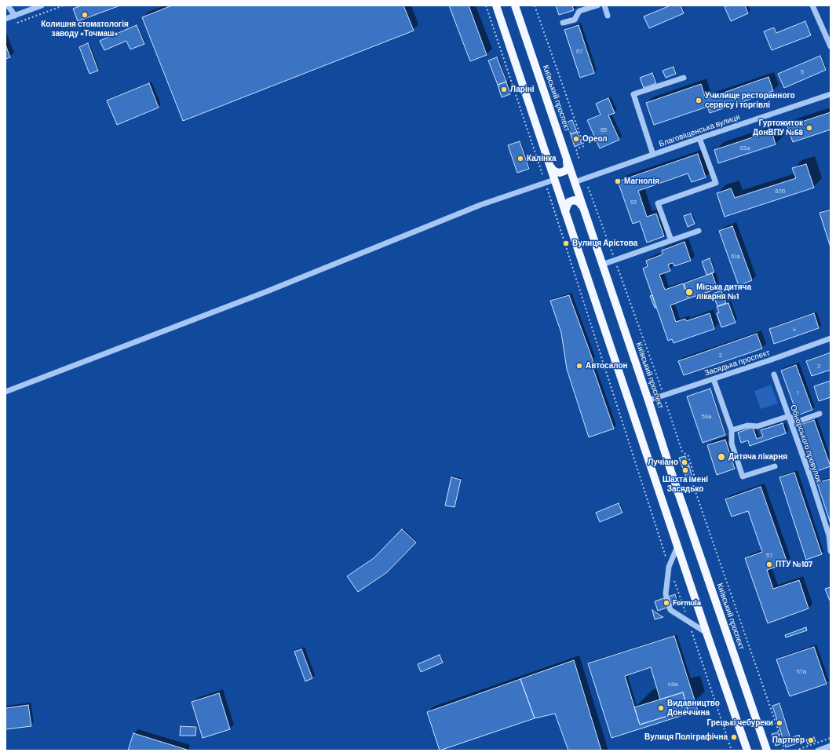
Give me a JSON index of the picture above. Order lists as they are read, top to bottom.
{
  "streets": {
    "main road": ["Київський проспект"],
    "street": ["Благовіщенська вулиця", "Засядька проспект", "Обнорського провулок"]
  },
  "crossings": [
    ["Київський проспект", "Благовіщенська вулиця"],
    ["Київський проспект", "Засядька проспект"]
  ],
  "places": [
    "Колишня стоматологія заводу «Точмаш»",
    "Ларіні",
    "Училище ресторанного сервісу і торгівлі",
    "Гуртожиток ДонВПУ №58",
    "Ореол",
    "Калінка",
    "Магнолія",
    "Вулиця Арістова",
    "Міська дитяча лікарня №1",
    "Автосалон",
    "Дитяча лікарня",
    "Лучіано",
    "Шахта імені Засядько",
    "ПТУ №107",
    "Formula",
    "Видавництво Донеччина",
    "Грецькі чебуреки",
    "Вулиця Поліграфічна",
    "Партнер"
  ],
  "house_numbers": [
    "67",
    "5",
    "65",
    "63а",
    "63б",
    "63",
    "61а",
    "4",
    "2",
    "3",
    "1",
    "59а",
    "57",
    "57а",
    "48а"
  ]
}
